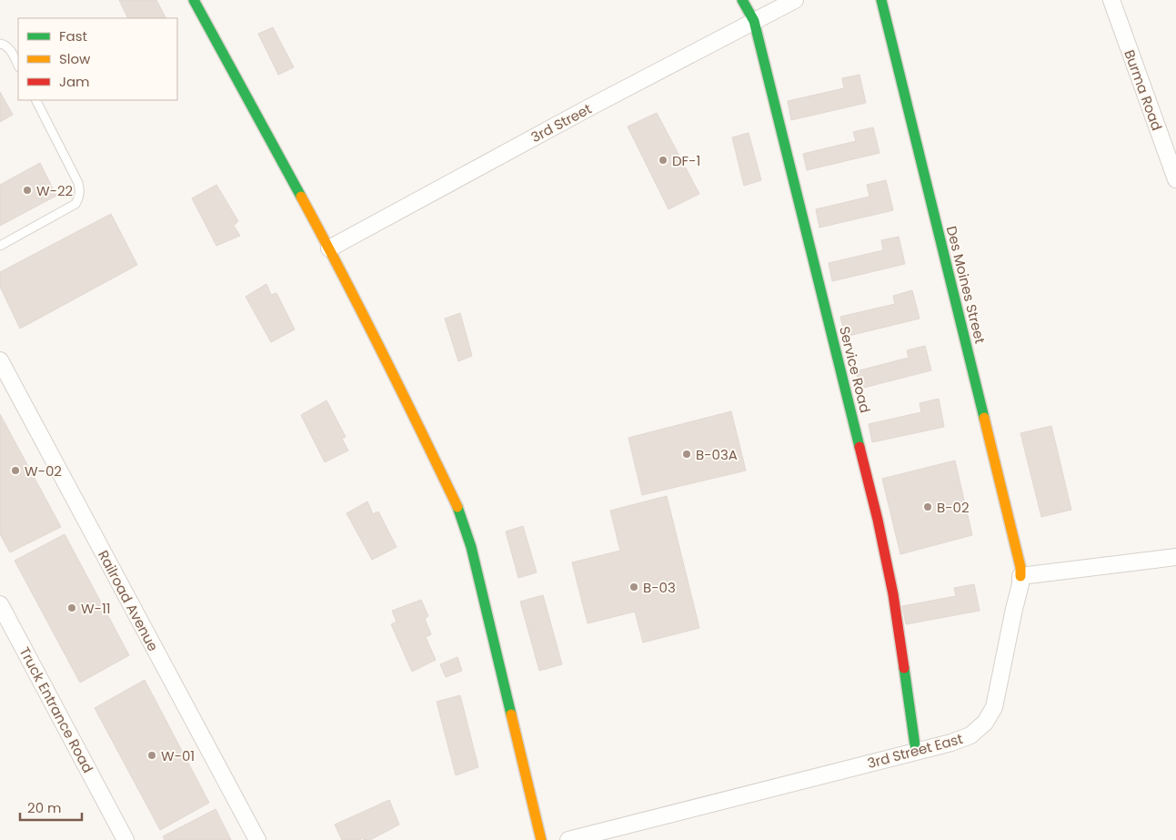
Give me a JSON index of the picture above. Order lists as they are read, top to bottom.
{
  "streets": {
    "street": [
      "Burma Road",
      "3rd Street",
      "Des Moines Street",
      "Service Road",
      "Railroad Avenue",
      "Truck Entrance Road",
      "3rd Street East"
    ]
  },
  "crossings": [
    ["3rd Street", "Service Road"],
    ["Des Moines Street", "3rd Street East"],
    ["Service Road", "3rd Street East"]
  ],
  "places": [
    "DF-1",
    "W-22",
    "B-03A",
    "W-02",
    "B-02",
    "B-03",
    "W-11",
    "W-01"
  ],
  "legend": ["Fast", "Slow", "Jam"],
  "scale_bar": "20 m"
}
